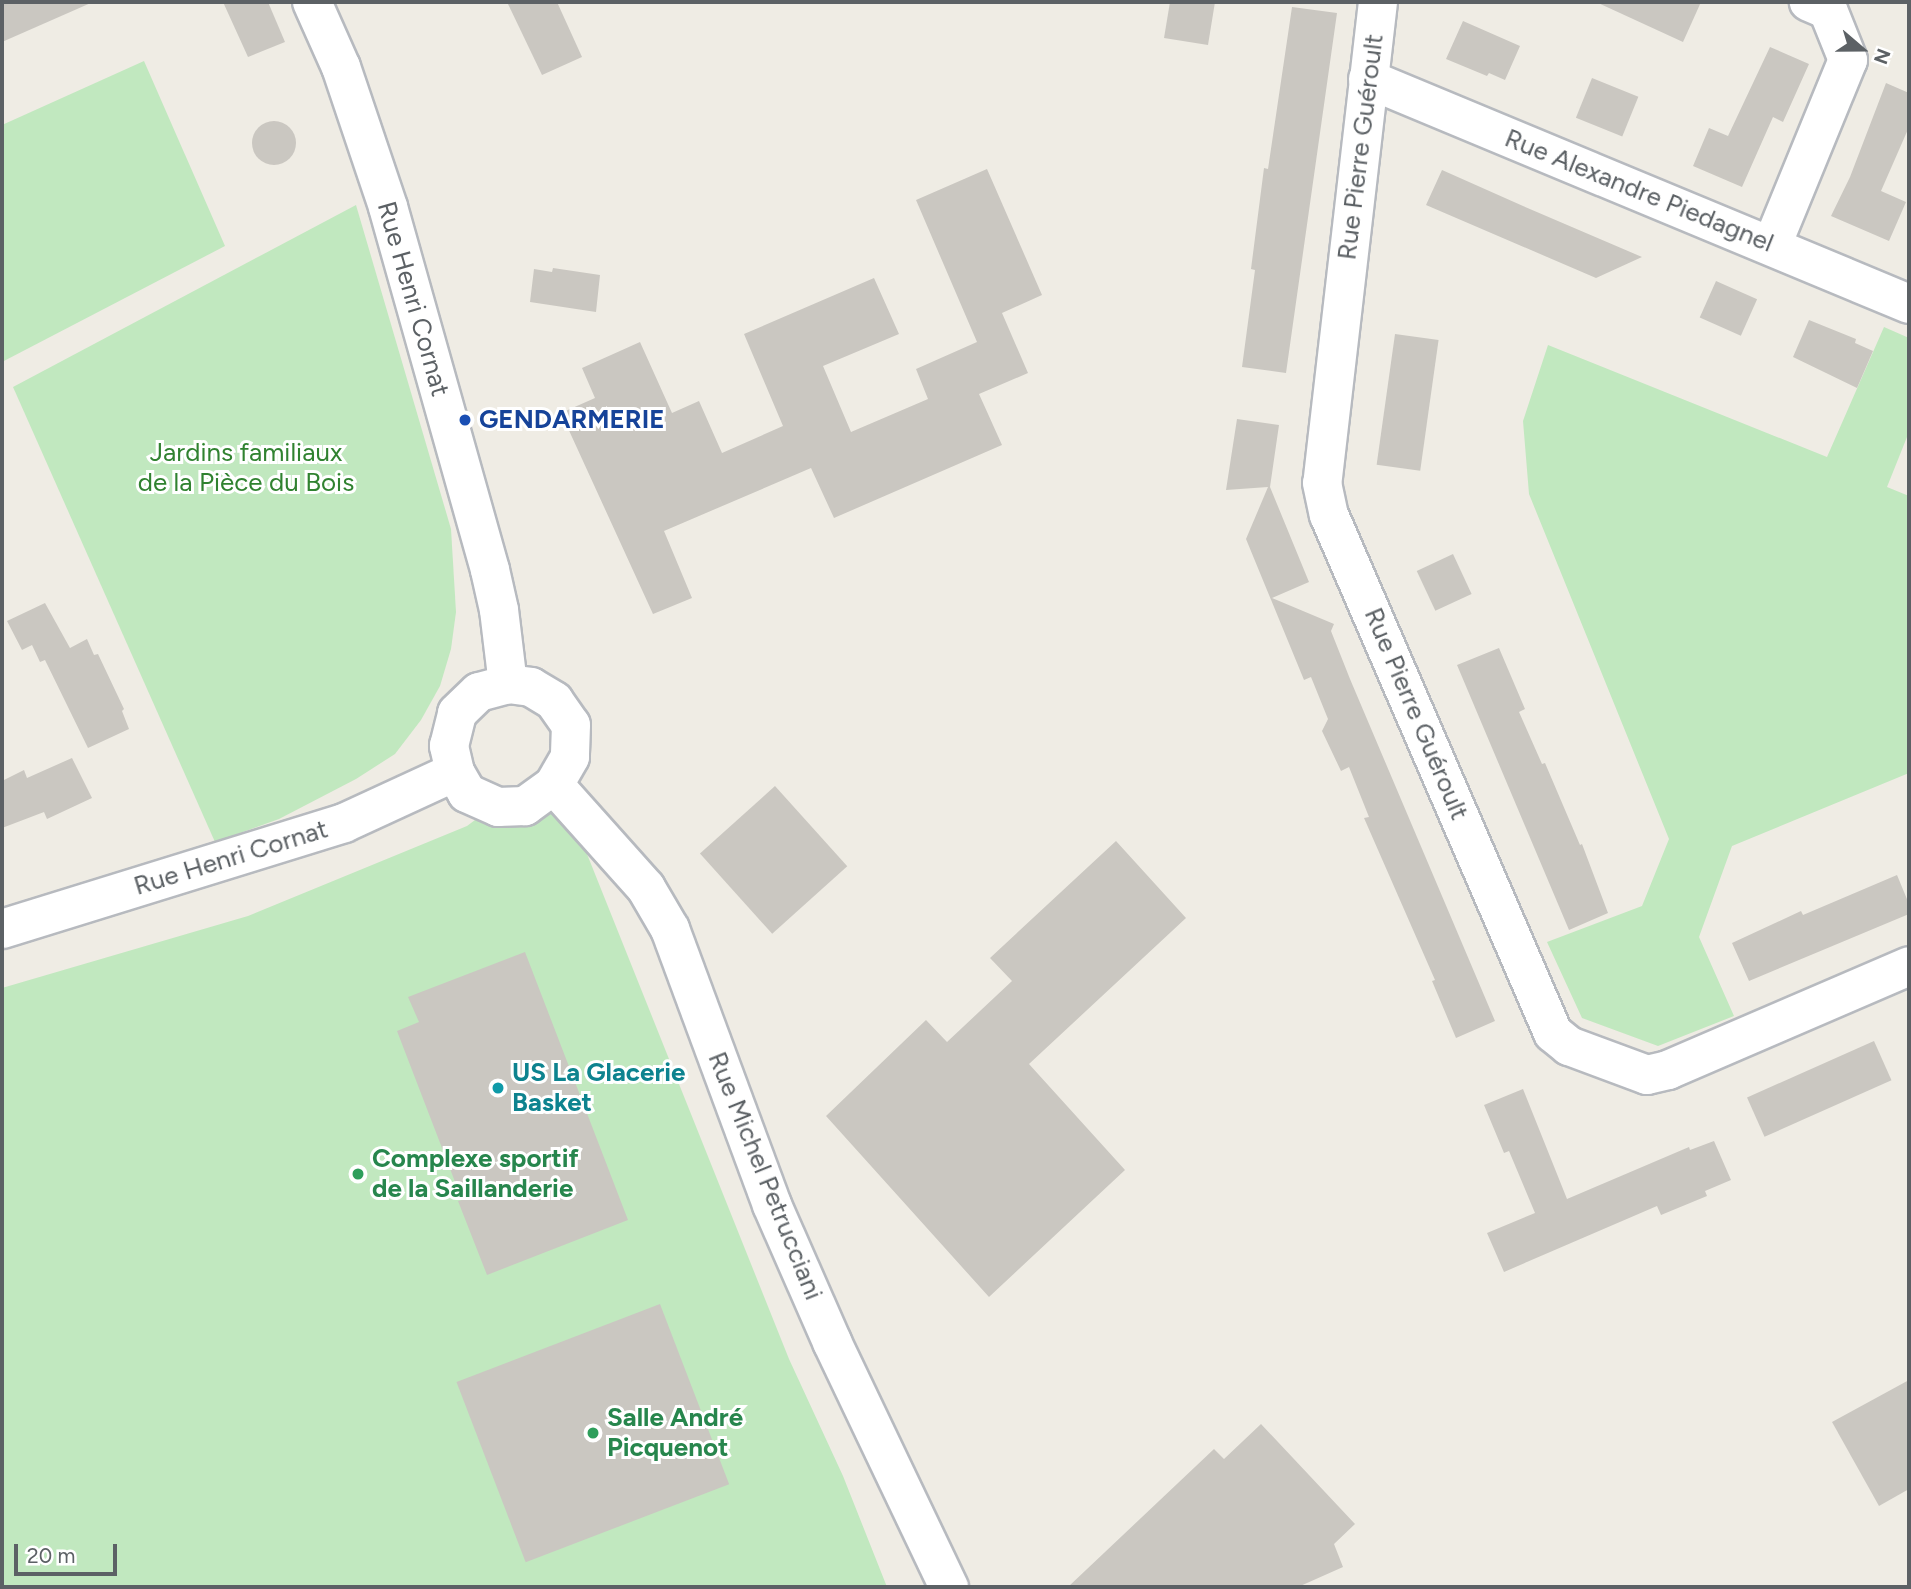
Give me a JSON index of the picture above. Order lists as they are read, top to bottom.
{
  "streets": {
    "street": [
      "Rue Pierre Guéroult",
      "Rue Alexandre Piedagnel",
      "Rue Henri Cornat",
      "Rue Michel Petrucciani"
    ]
  },
  "crossings": [
    ["Rue Pierre Guéroult", "Rue Alexandre Piedagnel"],
    ["Rue Henri Cornat", "Rue Michel Petrucciani"]
  ],
  "parks": ["Jardins familiaux de la Pièce du Bois"],
  "places": [
    "GENDARMERIE",
    "US La Glacerie Basket",
    "Complexe sportif de la Saillanderie",
    "Salle André Picquenot"
  ],
  "scale_bar": "20 m",
  "north": "right"
}
